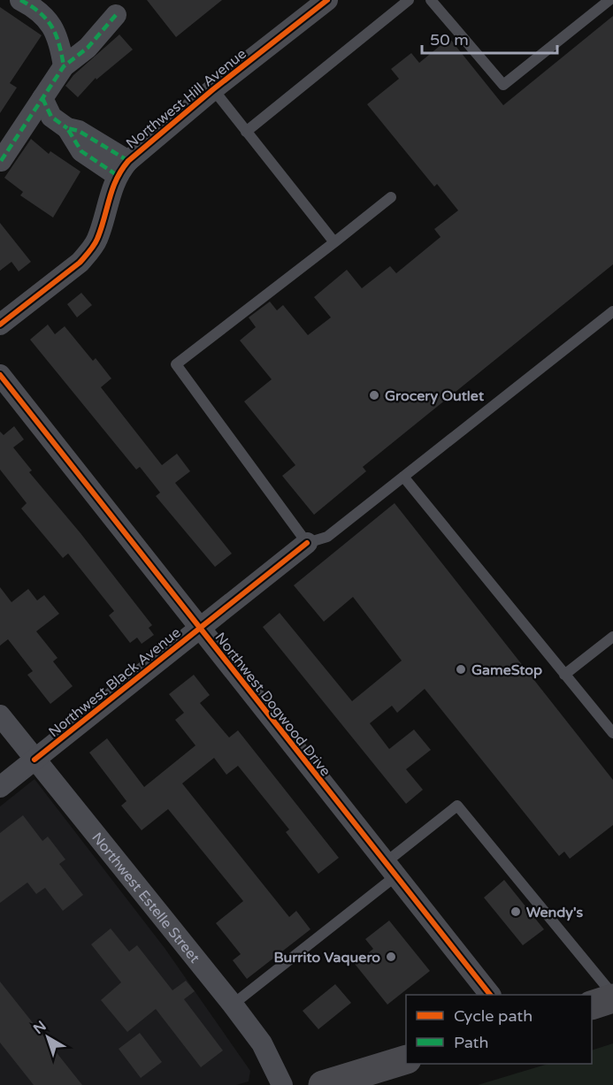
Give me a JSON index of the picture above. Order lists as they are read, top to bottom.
{
  "streets": {
    "street": [
      "Northwest Hill Avenue",
      "Northwest Black Avenue",
      "Northwest Dogwood Drive",
      "Northwest Estelle Street"
    ]
  },
  "crossings": [
    ["Northwest Black Avenue", "Northwest Dogwood Drive"],
    ["Northwest Black Avenue", "Northwest Estelle Street"]
  ],
  "places": [
    "Grocery Outlet",
    "GameStop",
    "Wendy's",
    "Burrito Vaquero"
  ],
  "legend": ["Cycle path", "Path"],
  "scale_bar": "50 m",
  "north": "top left"
}
